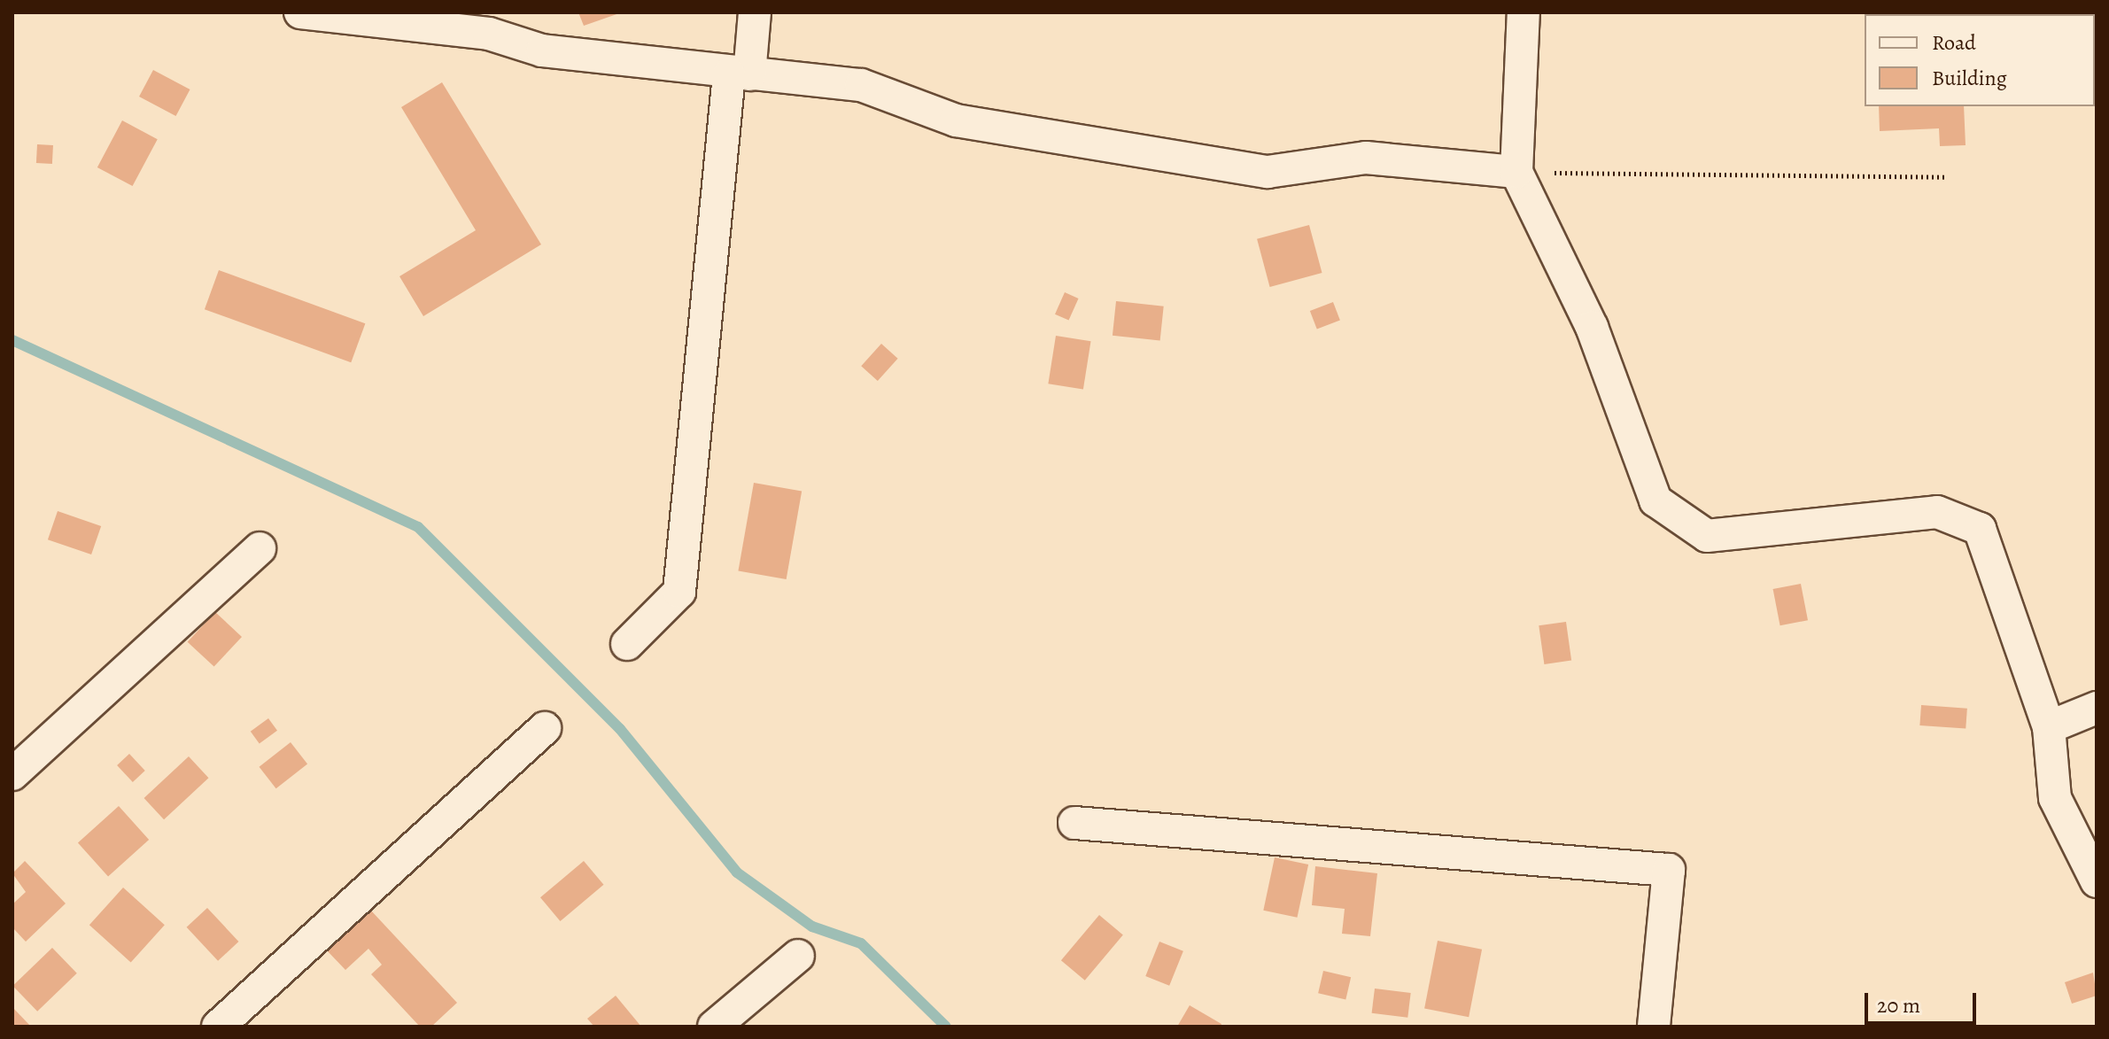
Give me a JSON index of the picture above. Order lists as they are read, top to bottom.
{
  "legend": ["Road", "Building"],
  "scale_bar": "20 m"
}
